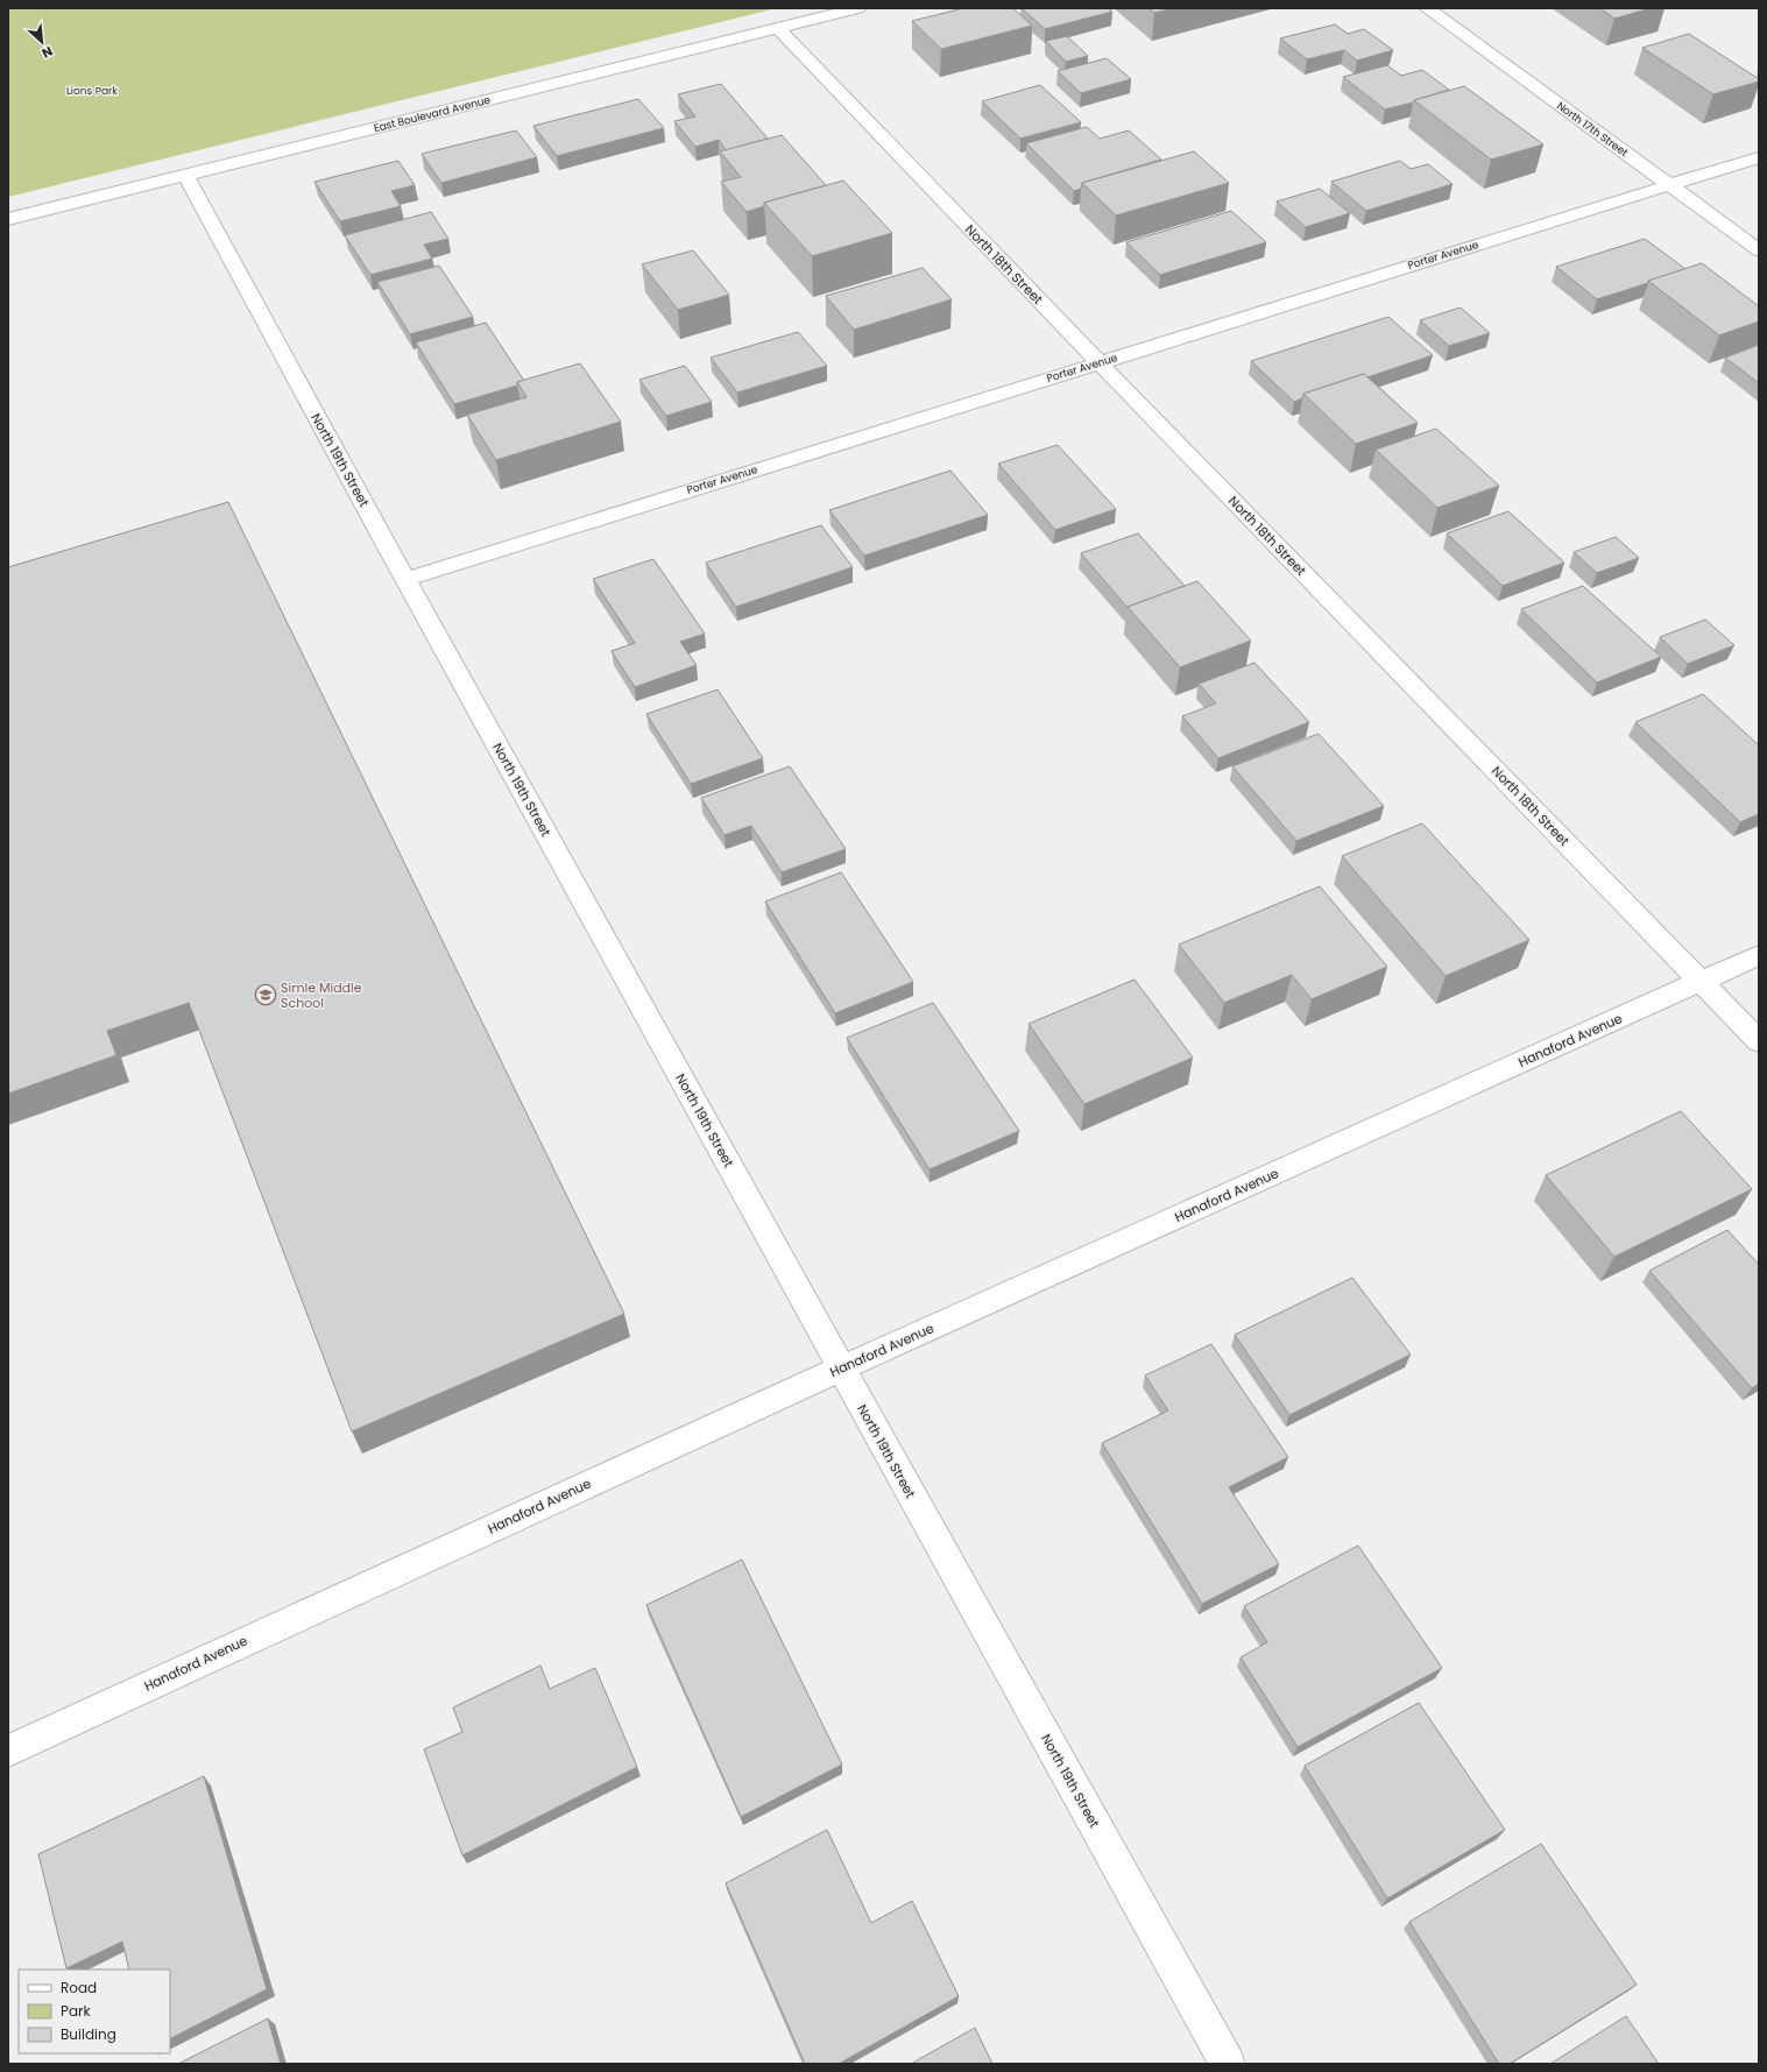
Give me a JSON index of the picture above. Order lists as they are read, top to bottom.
{
  "streets": {
    "street": [
      "East Boulevard Avenue",
      "North 17th Street",
      "Porter Avenue",
      "North 18th Street",
      "North 19th Street",
      "Hanaford Avenue"
    ]
  },
  "crossings": [
    ["East Boulevard Avenue", "North 18th Street"],
    ["East Boulevard Avenue", "North 19th Street"],
    ["North 17th Street", "Porter Avenue"],
    ["Porter Avenue", "North 18th Street"],
    ["Porter Avenue", "North 19th Street"],
    ["North 18th Street", "Hanaford Avenue"],
    ["North 19th Street", "Hanaford Avenue"]
  ],
  "parks": ["Lions Park"],
  "places": {
    "school or university": ["Simle Middle School"]
  },
  "legend": ["Road", "Park", "Building"],
  "north": "bottom right"
}
